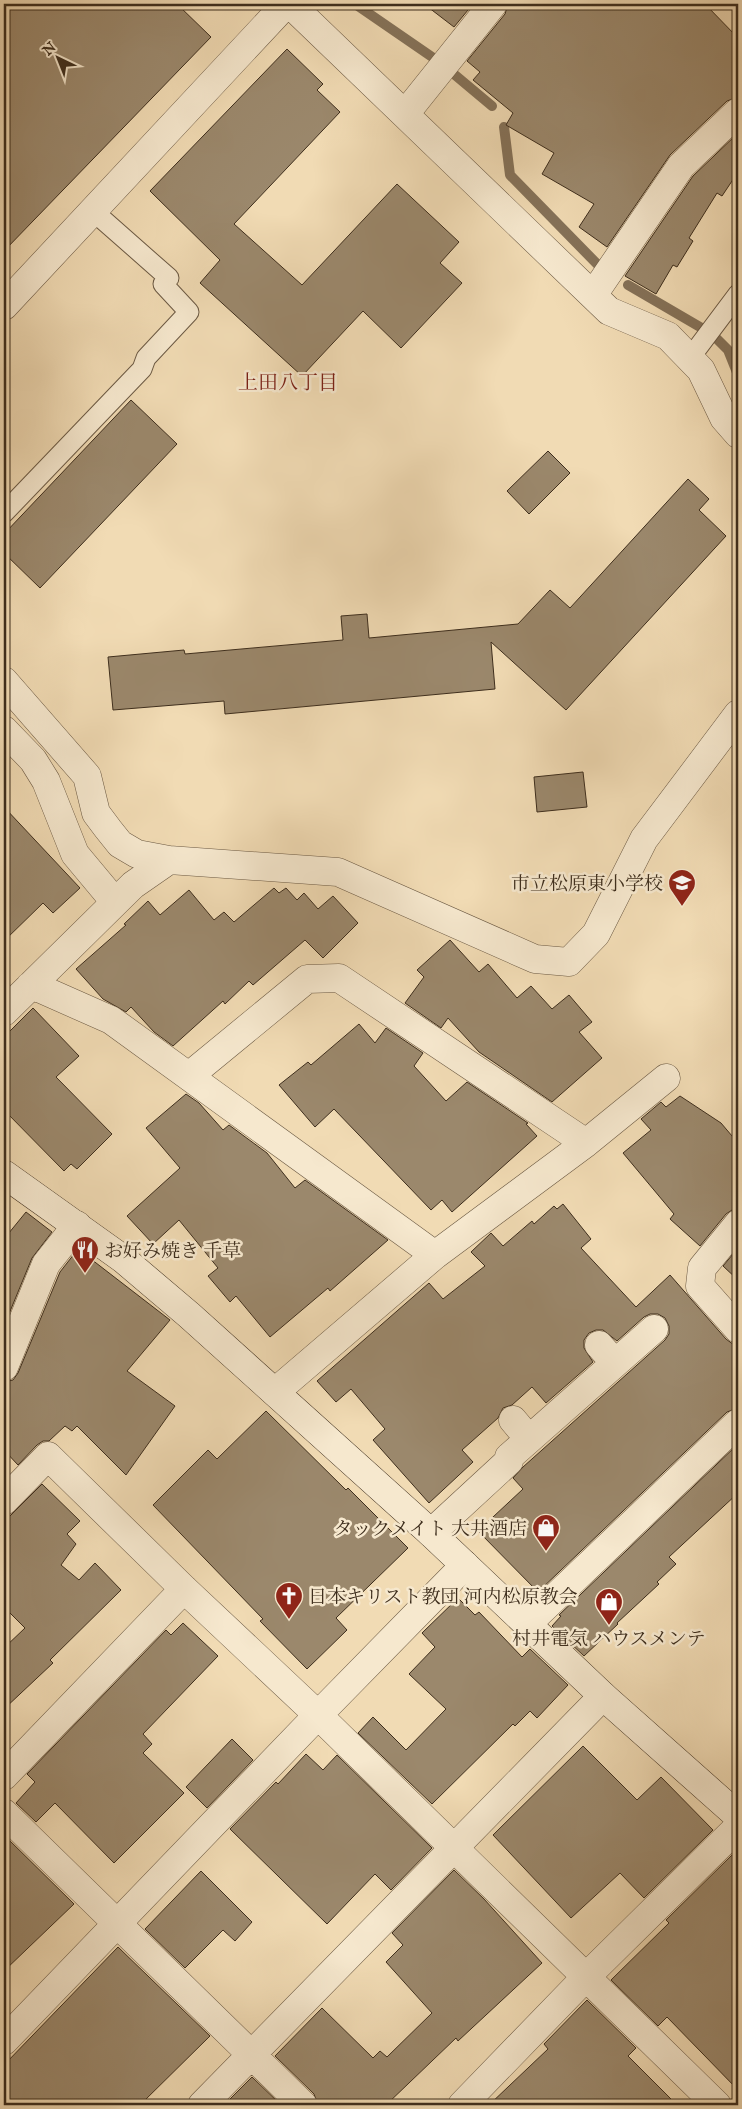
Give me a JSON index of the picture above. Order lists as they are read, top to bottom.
{
  "districts": ["上田八丁目"],
  "places": {
    "school or university": ["市立松原東小学校"],
    "restaurant": ["お好み焼き 千草"],
    "shop": ["タックメイト 大井酒店", "村井電気 ハウスメンテ"],
    "church": ["日本キリスト教団 河内松原教会"]
  },
  "north": "top left"
}
